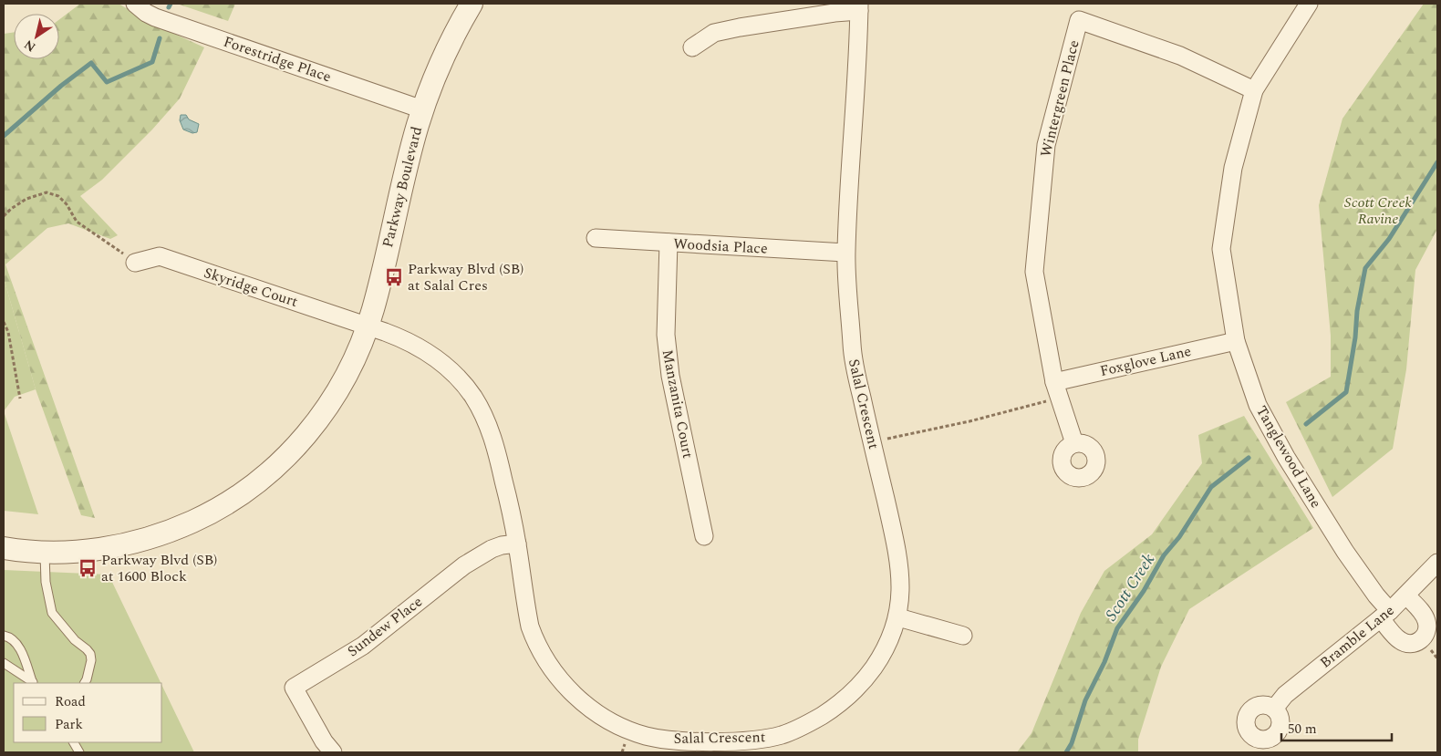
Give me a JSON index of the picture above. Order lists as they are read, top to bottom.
{
  "streets": {
    "street": [
      "Forestridge Place",
      "Wintergreen Place",
      "Parkway Boulevard",
      "Woodsia Place",
      "Skyridge Court",
      "Foxglove Lane",
      "Manzanita Court",
      "Salal Crescent",
      "Tanglewood Lane",
      "Sundew Place",
      "Bramble Lane"
    ]
  },
  "crossings": [
    ["Forestridge Place", "Parkway Boulevard"],
    ["Wintergreen Place", "Foxglove Lane"],
    ["Wintergreen Place", "Tanglewood Lane"],
    ["Parkway Boulevard", "Skyridge Court"],
    ["Parkway Boulevard", "Salal Crescent"],
    ["Woodsia Place", "Manzanita Court"],
    ["Woodsia Place", "Salal Crescent"],
    ["Skyridge Court", "Salal Crescent"],
    ["Foxglove Lane", "Tanglewood Lane"],
    ["Salal Crescent", "Sundew Place"],
    ["Tanglewood Lane", "Bramble Lane"]
  ],
  "water": ["Scott Creek"],
  "parks": ["Scott Creek Ravine"],
  "places": {
    "bus stop": ["Parkway Blvd (SB) at Salal Cres", "Parkway Blvd (SB) at 1600 Block"]
  },
  "legend": ["Road", "Park"],
  "scale_bar": "50 m",
  "north": "bottom left"
}
